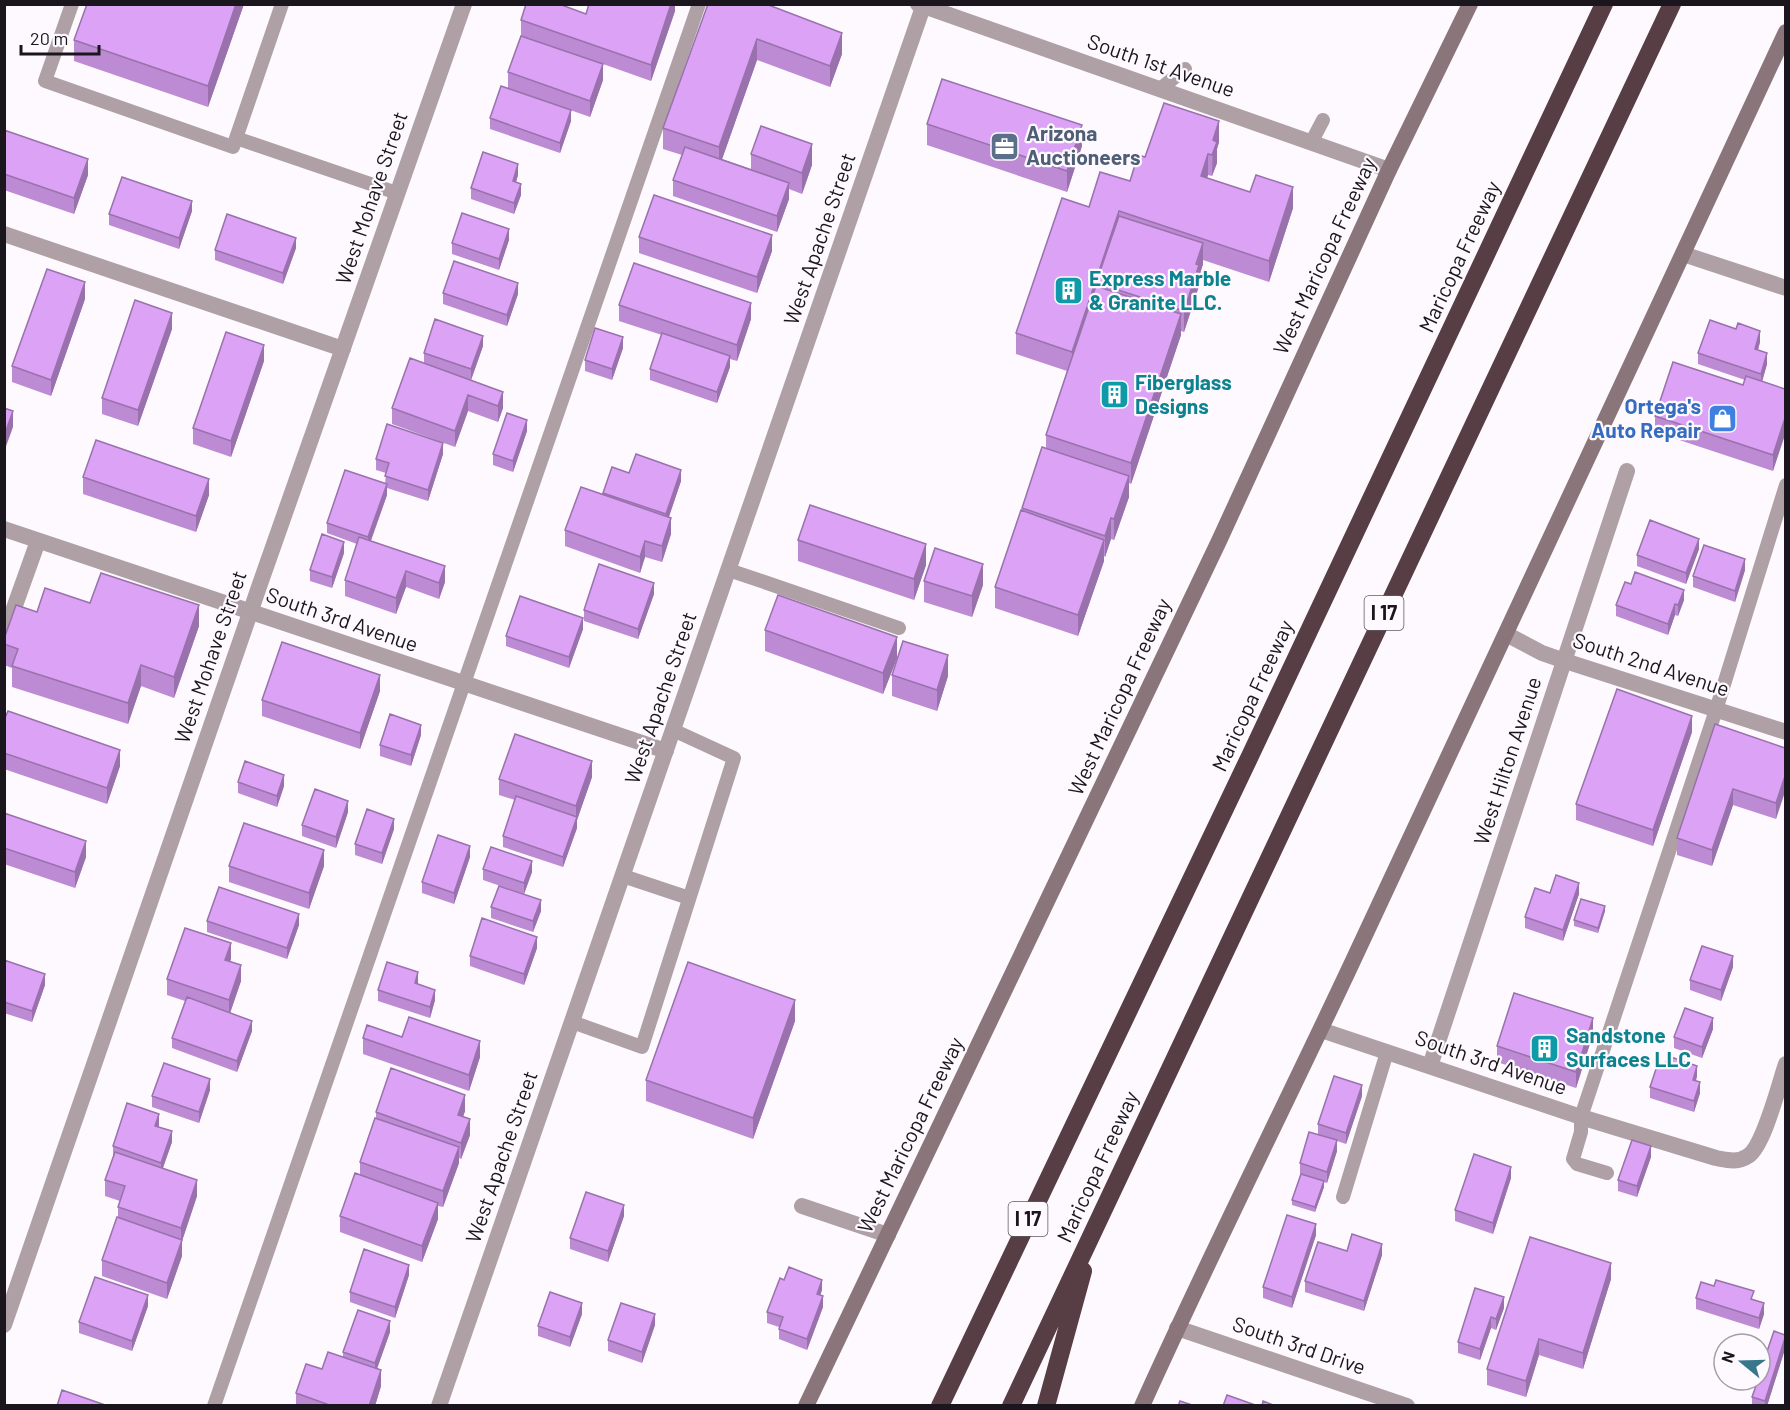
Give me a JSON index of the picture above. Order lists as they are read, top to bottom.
{
  "streets": {
    "highway": ["Maricopa Freeway", "I 17"],
    "main road": ["West Maricopa Freeway"],
    "street": [
      "South 1st Avenue",
      "West Mohave Street",
      "West Apache Street",
      "South 3rd Avenue",
      "South 2nd Avenue",
      "West Hilton Avenue",
      "South 3rd Drive"
    ]
  },
  "crossings": [
    ["South 1st Avenue", "West Apache Street"],
    ["South 1st Avenue", "West Maricopa Freeway"],
    ["West Mohave Street", "South 3rd Avenue"],
    ["West Apache Street", "South 3rd Avenue"],
    ["South 3rd Avenue", "West Hilton Avenue"],
    ["South 2nd Avenue", "West Hilton Avenue"]
  ],
  "places": {
    "office": ["Arizona Auctioneers"],
    "building": ["Express Marble & Granite LLC.", "Fiberglass Designs", "Sandstone Surfaces LLC"],
    "shop": ["Ortega's Auto Repair"]
  },
  "scale_bar": "20 m",
  "north": "left"
}
